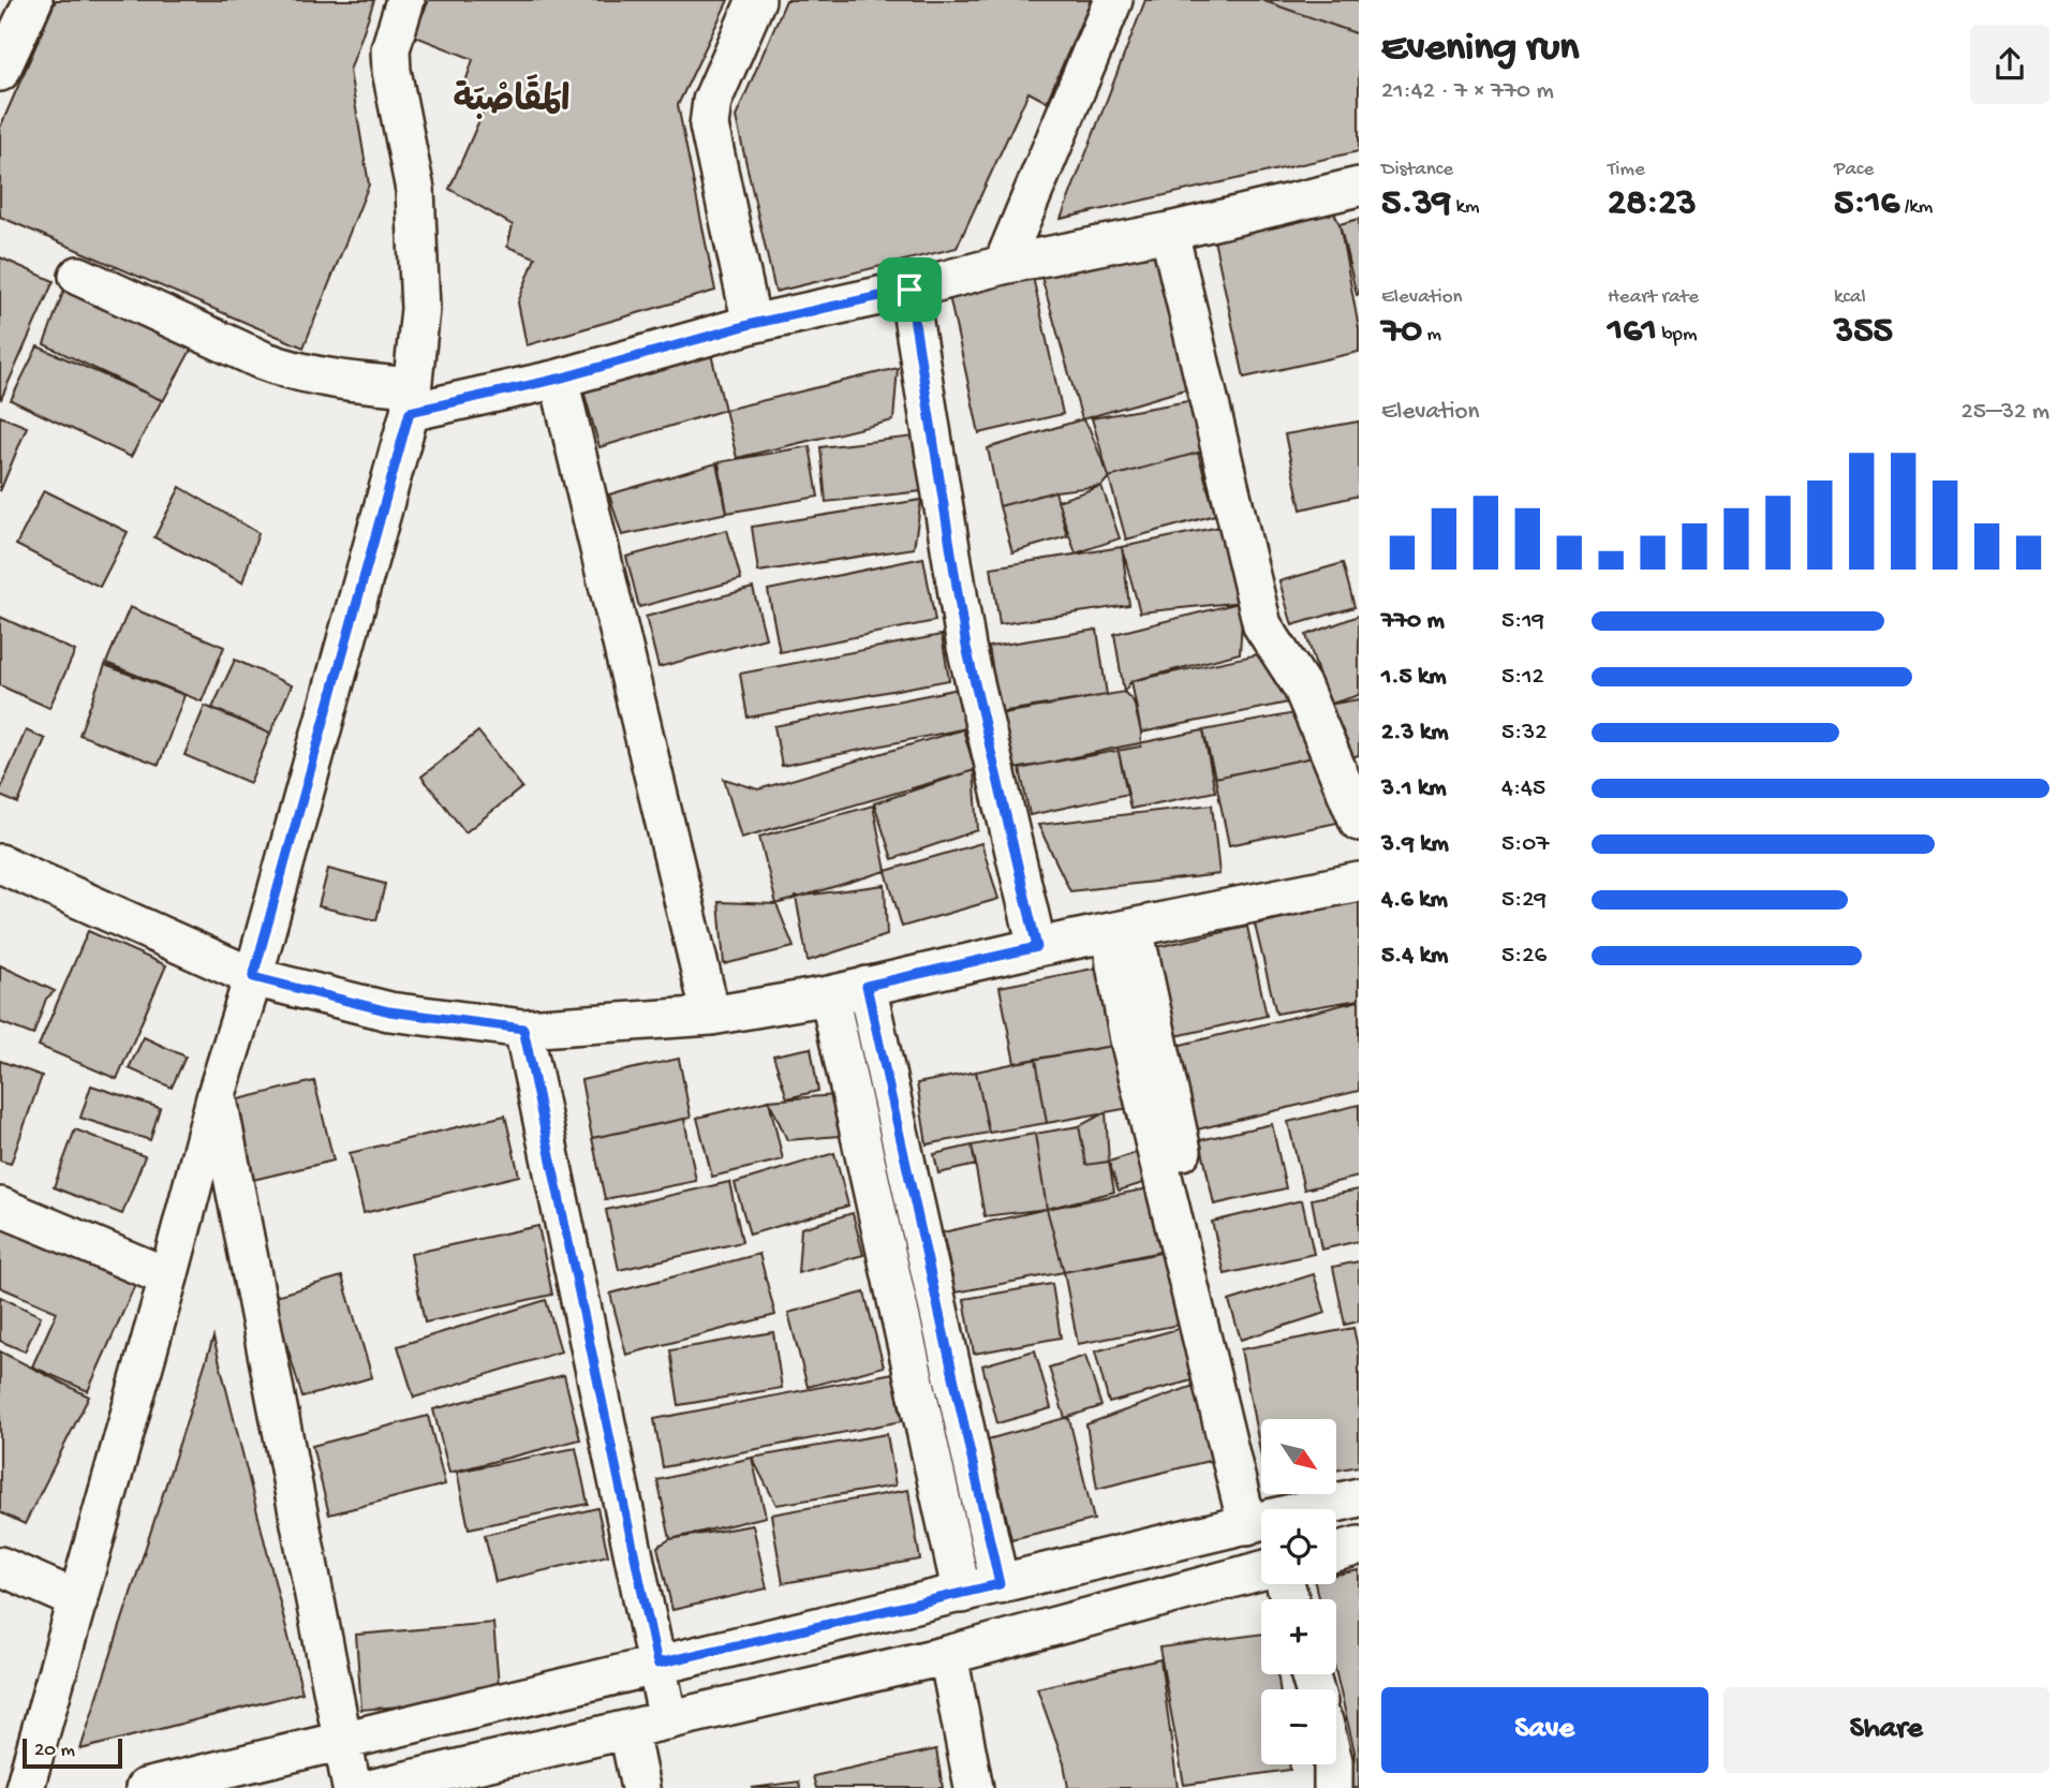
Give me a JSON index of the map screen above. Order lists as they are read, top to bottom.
{
  "districts": ["المَقَاصْبَة"],
  "scale_bar": "20 m",
  "north": "bottom right",
  "page": {
    "heading": ["Evening run", "21:42 · 7 × 770 m"],
    "stats": [
      ["Distance", "5.39 km"],
      ["Time", "28:23"],
      ["Pace", "5:16 /km"],
      ["Elevation", "70 m"],
      ["Heart rate", "161 bpm"],
      ["kcal", "355"]
    ],
    "chart": ["Elevation", "25–32 m"],
    "list": [
      {
        "name": "770 m",
        "note": "5:19"
      },
      {
        "name": "1.5 km",
        "note": "5:12"
      },
      {
        "name": "2.3 km",
        "note": "5:32"
      },
      {
        "name": "3.1 km",
        "note": "4:45"
      },
      {
        "name": "3.9 km",
        "note": "5:07"
      },
      {
        "name": "4.6 km",
        "note": "5:29"
      },
      {
        "name": "5.4 km",
        "note": "5:26"
      }
    ],
    "map_buttons": ["+", "−"],
    "buttons": ["Save", "Share"],
    "scale": "20 m"
  }
}
